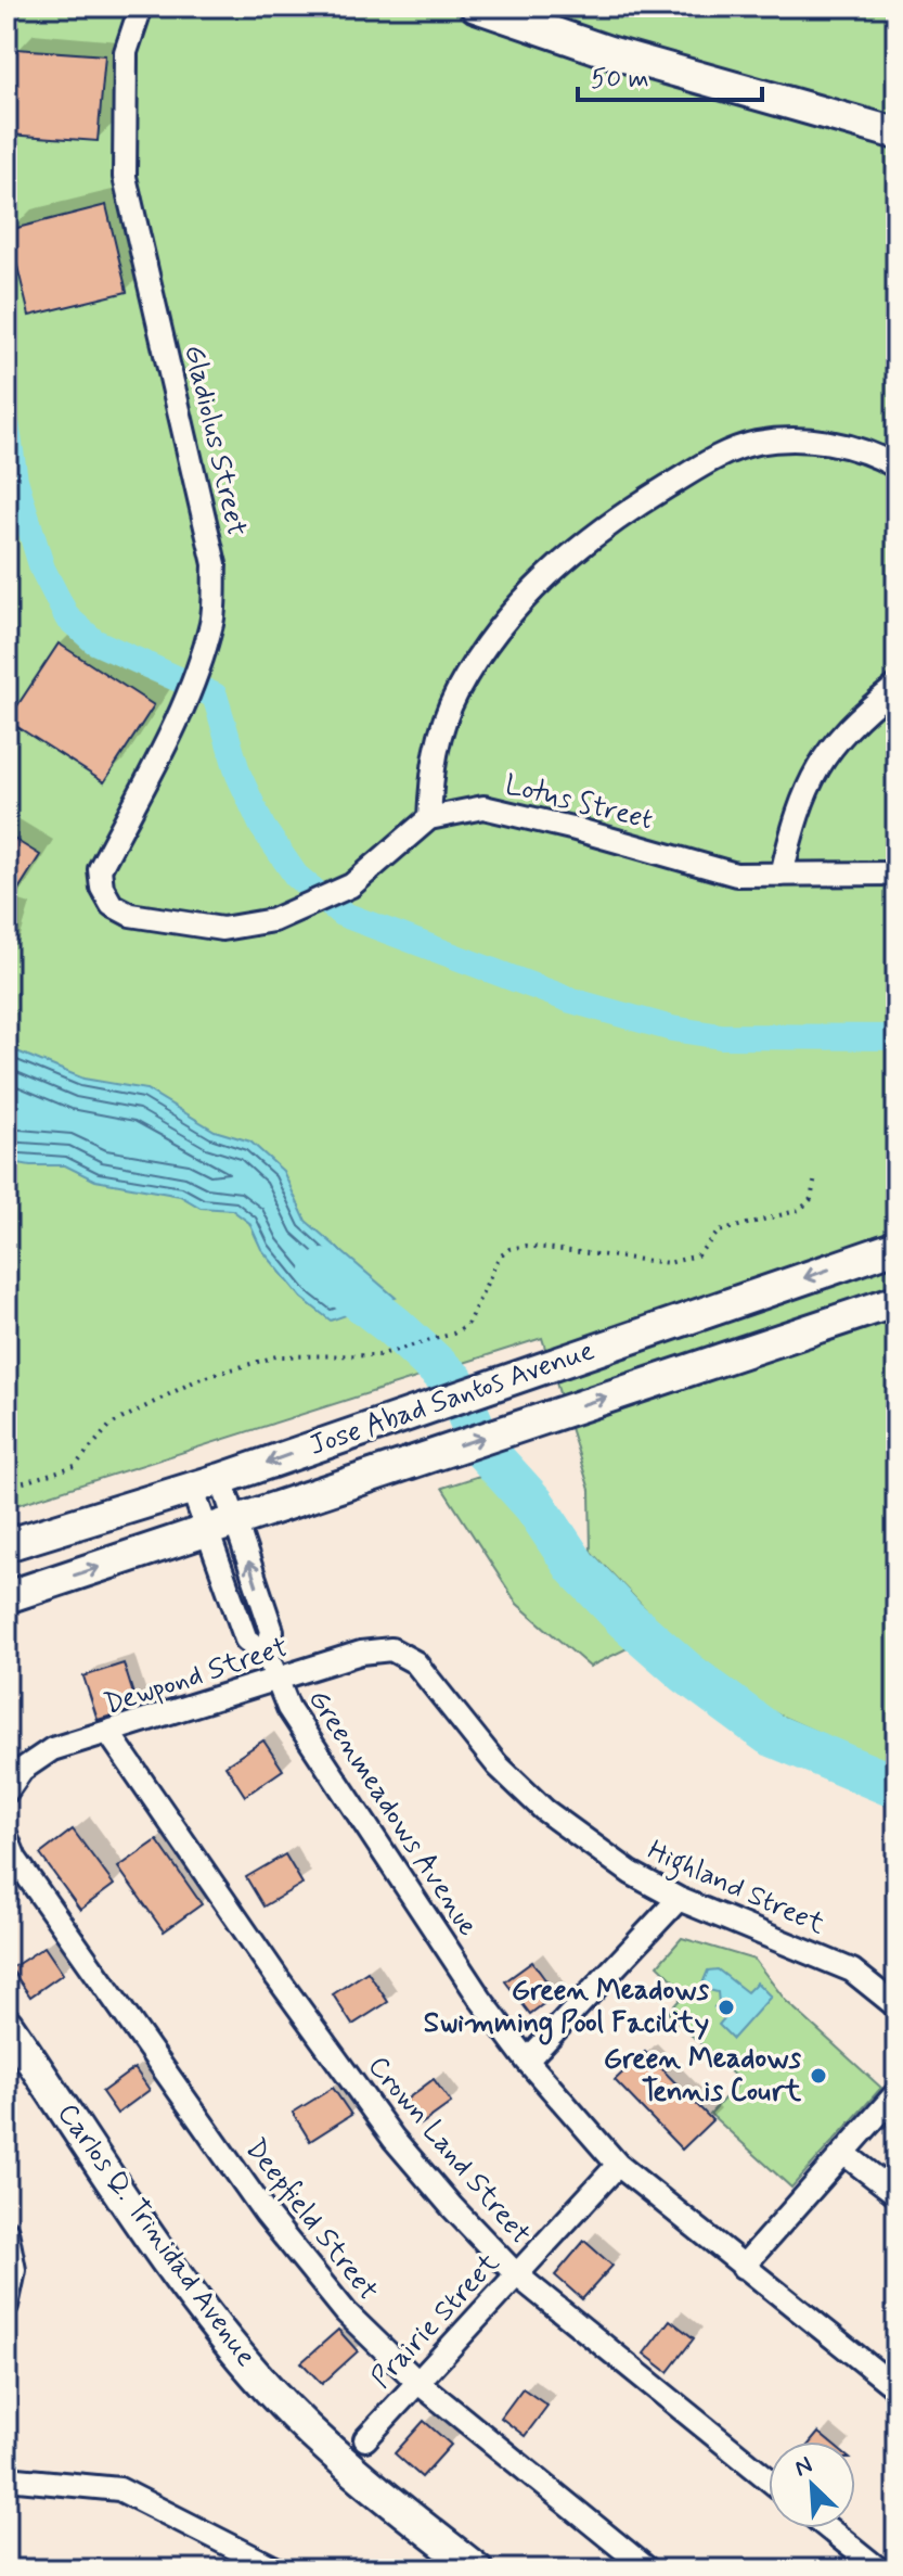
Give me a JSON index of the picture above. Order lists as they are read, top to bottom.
{
  "streets": {
    "main road": ["Jose Abad Santos Avenue", "Carlos Q. Trinidad Avenue"],
    "street": [
      "Gladiolus Street",
      "Lotus Street",
      "Dewpond Street",
      "Greenmeadows Avenue",
      "Highland Street",
      "Crown Land Street",
      "Deepfield Street",
      "Prairie Street"
    ]
  },
  "crossings": [
    ["Gladiolus Street", "Lotus Street"],
    ["Jose Abad Santos Avenue", "Greenmeadows Avenue"],
    ["Dewpond Street", "Greenmeadows Avenue"],
    ["Dewpond Street", "Highland Street"],
    ["Dewpond Street", "Crown Land Street"],
    ["Greenmeadows Avenue", "Prairie Street"],
    ["Crown Land Street", "Prairie Street"],
    ["Deepfield Street", "Prairie Street"]
  ],
  "places": ["Green Meadows Swimming Pool Facility", "Green Meadows Tennis Court"],
  "scale_bar": "50 m",
  "north": "top left"
}
